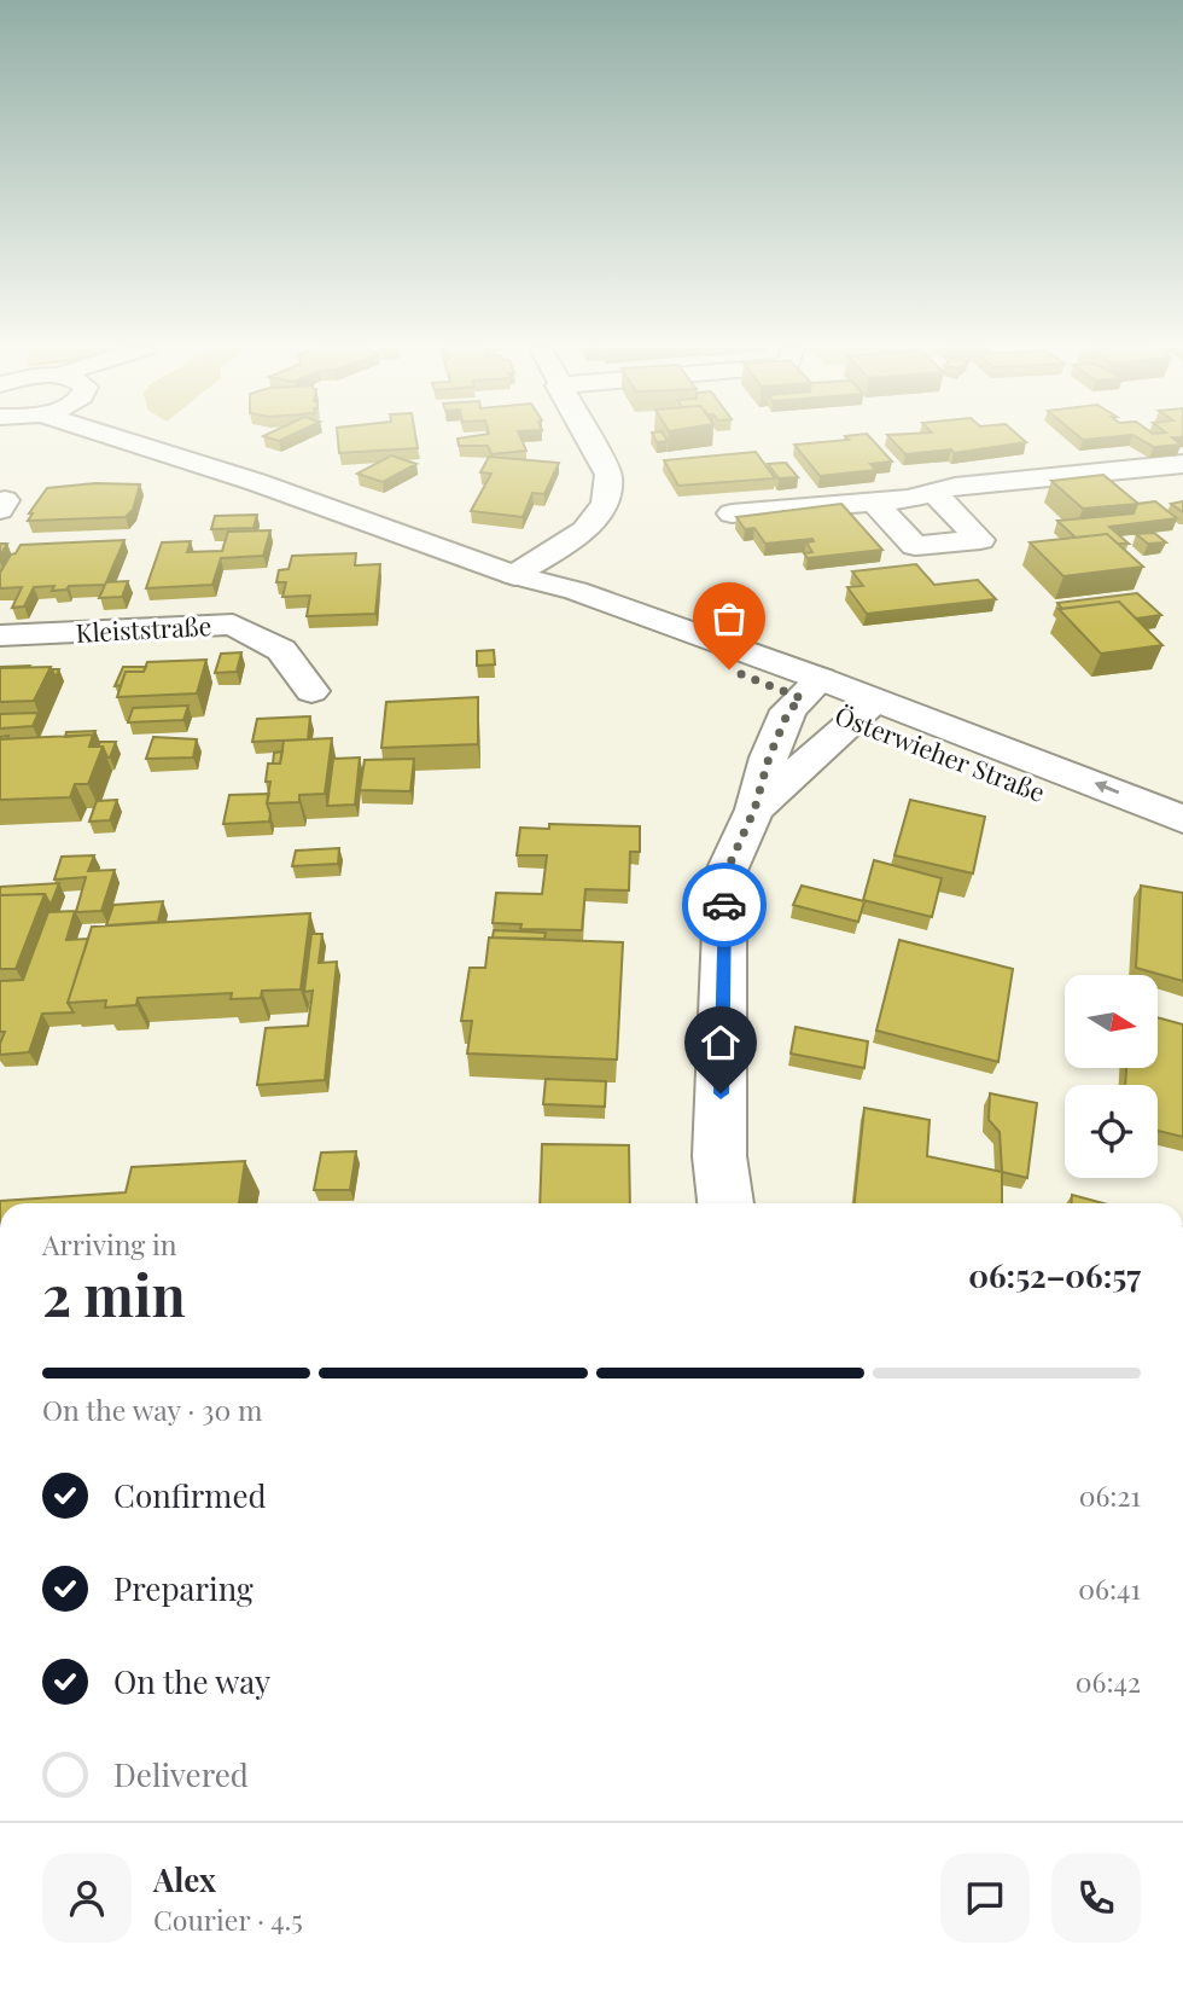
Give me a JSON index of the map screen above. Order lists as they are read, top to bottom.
{
  "streets": {
    "street": ["Kleiststraße", "Österwieher Straße"]
  },
  "north": "right",
  "page": {
    "heading": ["2 min", "Arriving in", "06:52–06:57"],
    "panel": ["Alex", "Courier · 4.5"],
    "bar": "On the way · 30 m",
    "list": [
      ["Confirmed", "06:21"],
      ["Preparing", "06:41"],
      ["On the way", "06:42"],
      "Delivered"
    ]
  }
}
